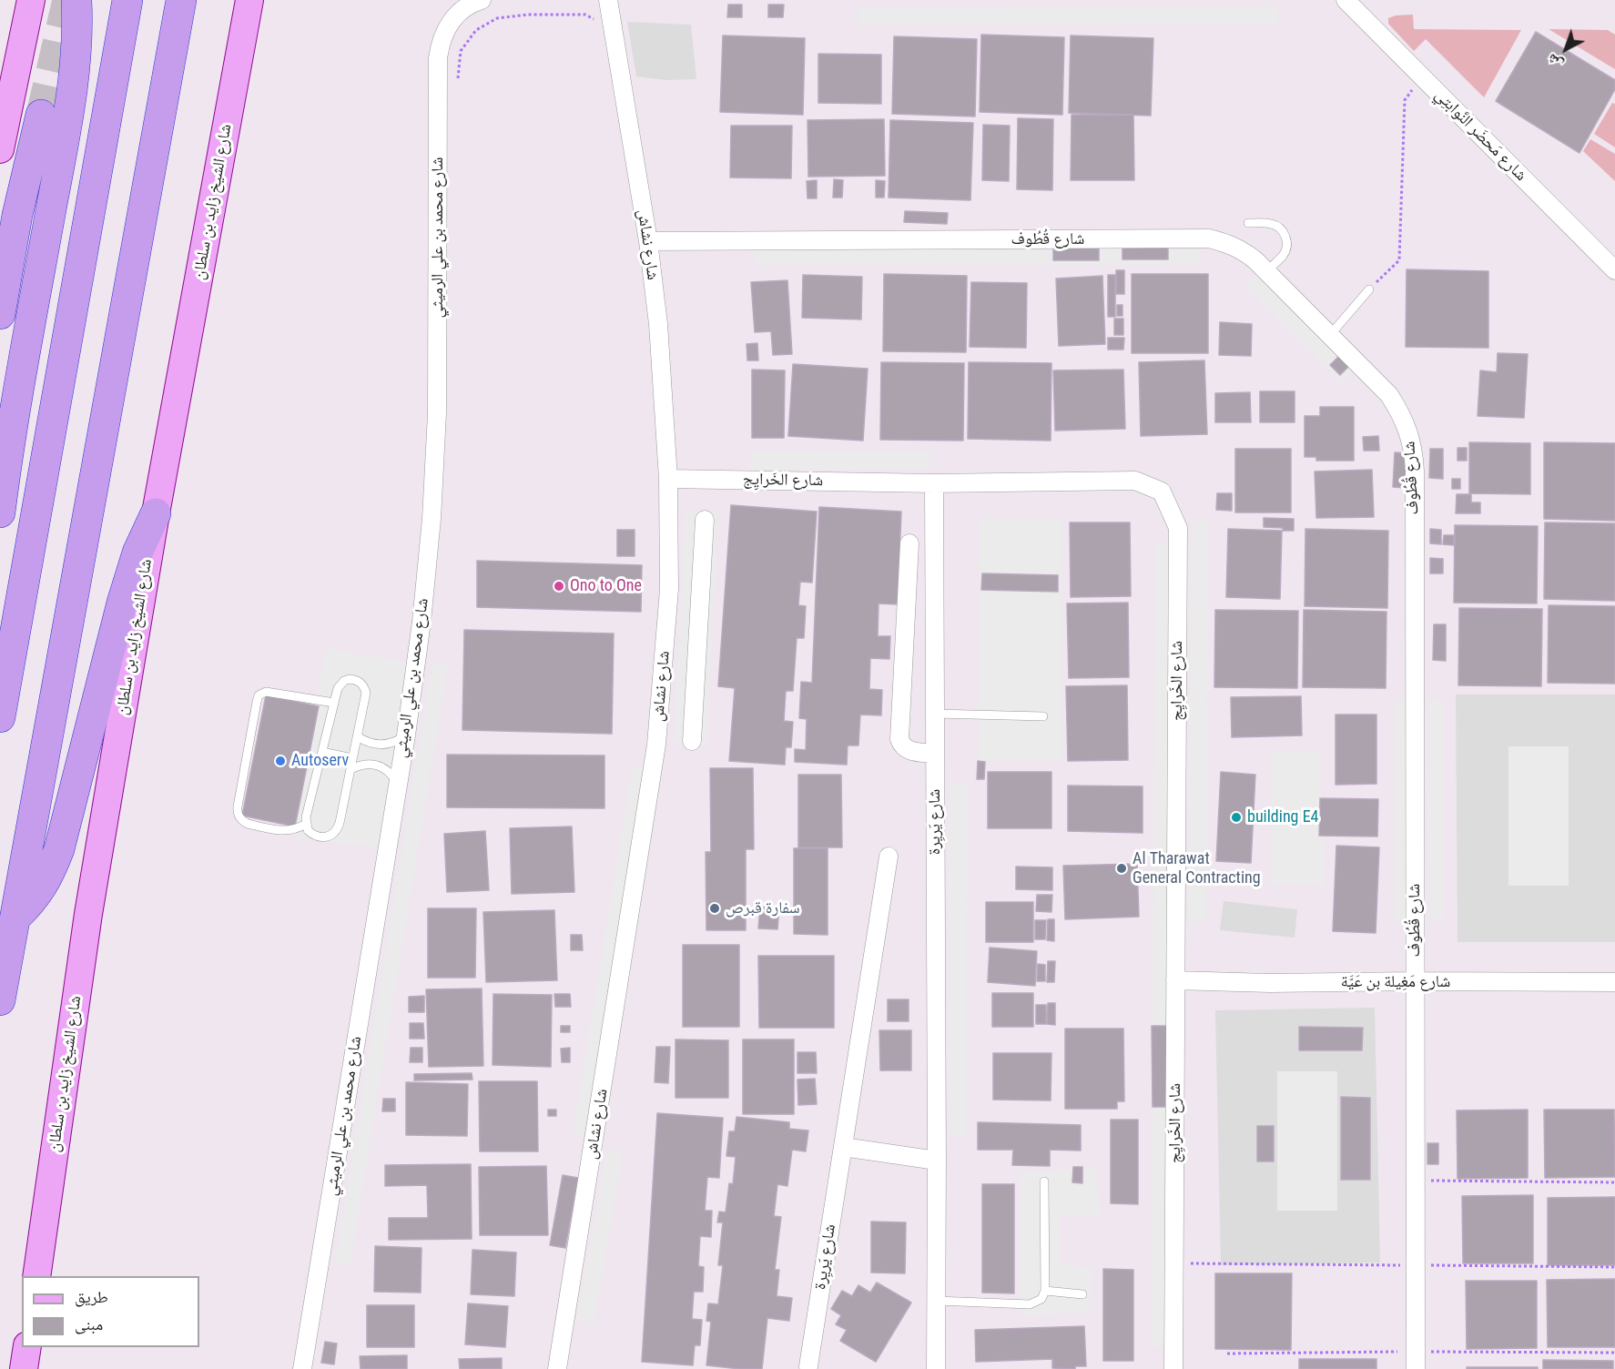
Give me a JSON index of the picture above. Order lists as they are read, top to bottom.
{
  "streets": {
    "main road": ["شارع الشيخ زايد بن سلطان"],
    "street": [
      "شارع مَحضَر النَّوابتِي",
      "شارع محمد بن علي الرميثي",
      "شارع قُطُوف",
      "شارع نشاش",
      "شارع الخَرايِج",
      "شارع يَريِرة",
      "شارع مَغِيلة بن عَيَّة"
    ]
  },
  "crossings": [
    ["شارع قُطُوف", "شارع نشاش"],
    ["شارع قُطُوف", "شارع مَغِيلة بن عَيَّة"],
    ["شارع نشاش", "شارع الخَرايِج"],
    ["شارع الخَرايِج", "شارع يَريِرة"],
    ["شارع الخَرايِج", "شارع مَغِيلة بن عَيَّة"]
  ],
  "places": [
    "Ono to One",
    "Autoserv",
    "building E4",
    "Al Tharawat General Contracting",
    "سفارة قبرص"
  ],
  "legend": ["طريق", "مبنى"],
  "north": "bottom left"
}
